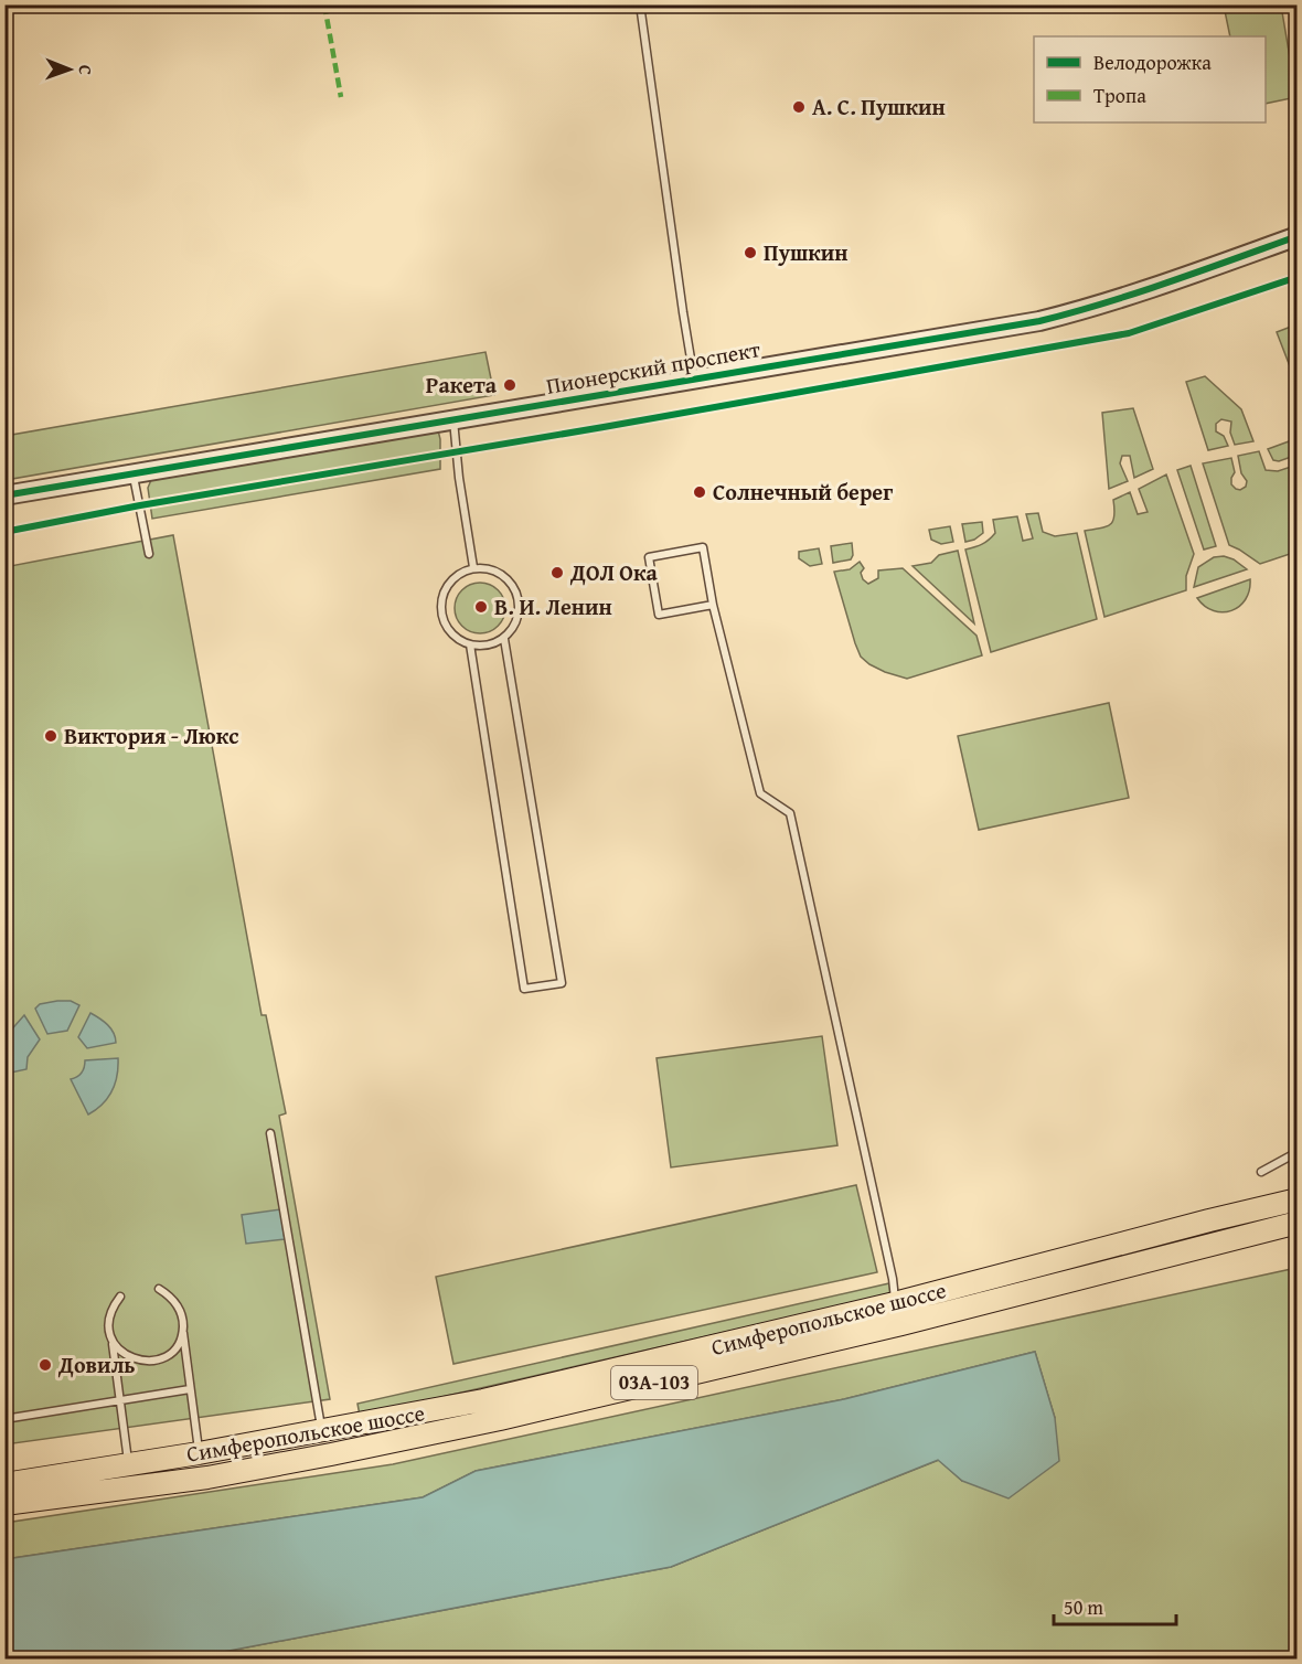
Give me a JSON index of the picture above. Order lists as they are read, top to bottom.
{
  "streets": {
    "main road": ["Симферопольское шоссе", "03А-103"],
    "street": ["Пионерский проспект"]
  },
  "places": [
    "А. С. Пушкин",
    "Пушкин",
    "Ракета",
    "Солнечный берег",
    "ДОЛ Ока",
    "В. И. Ленин",
    "Виктория - Люкс",
    "Довиль"
  ],
  "legend": ["Велодорожка", "Тропа"],
  "scale_bar": "50 m",
  "north": "right"
}
